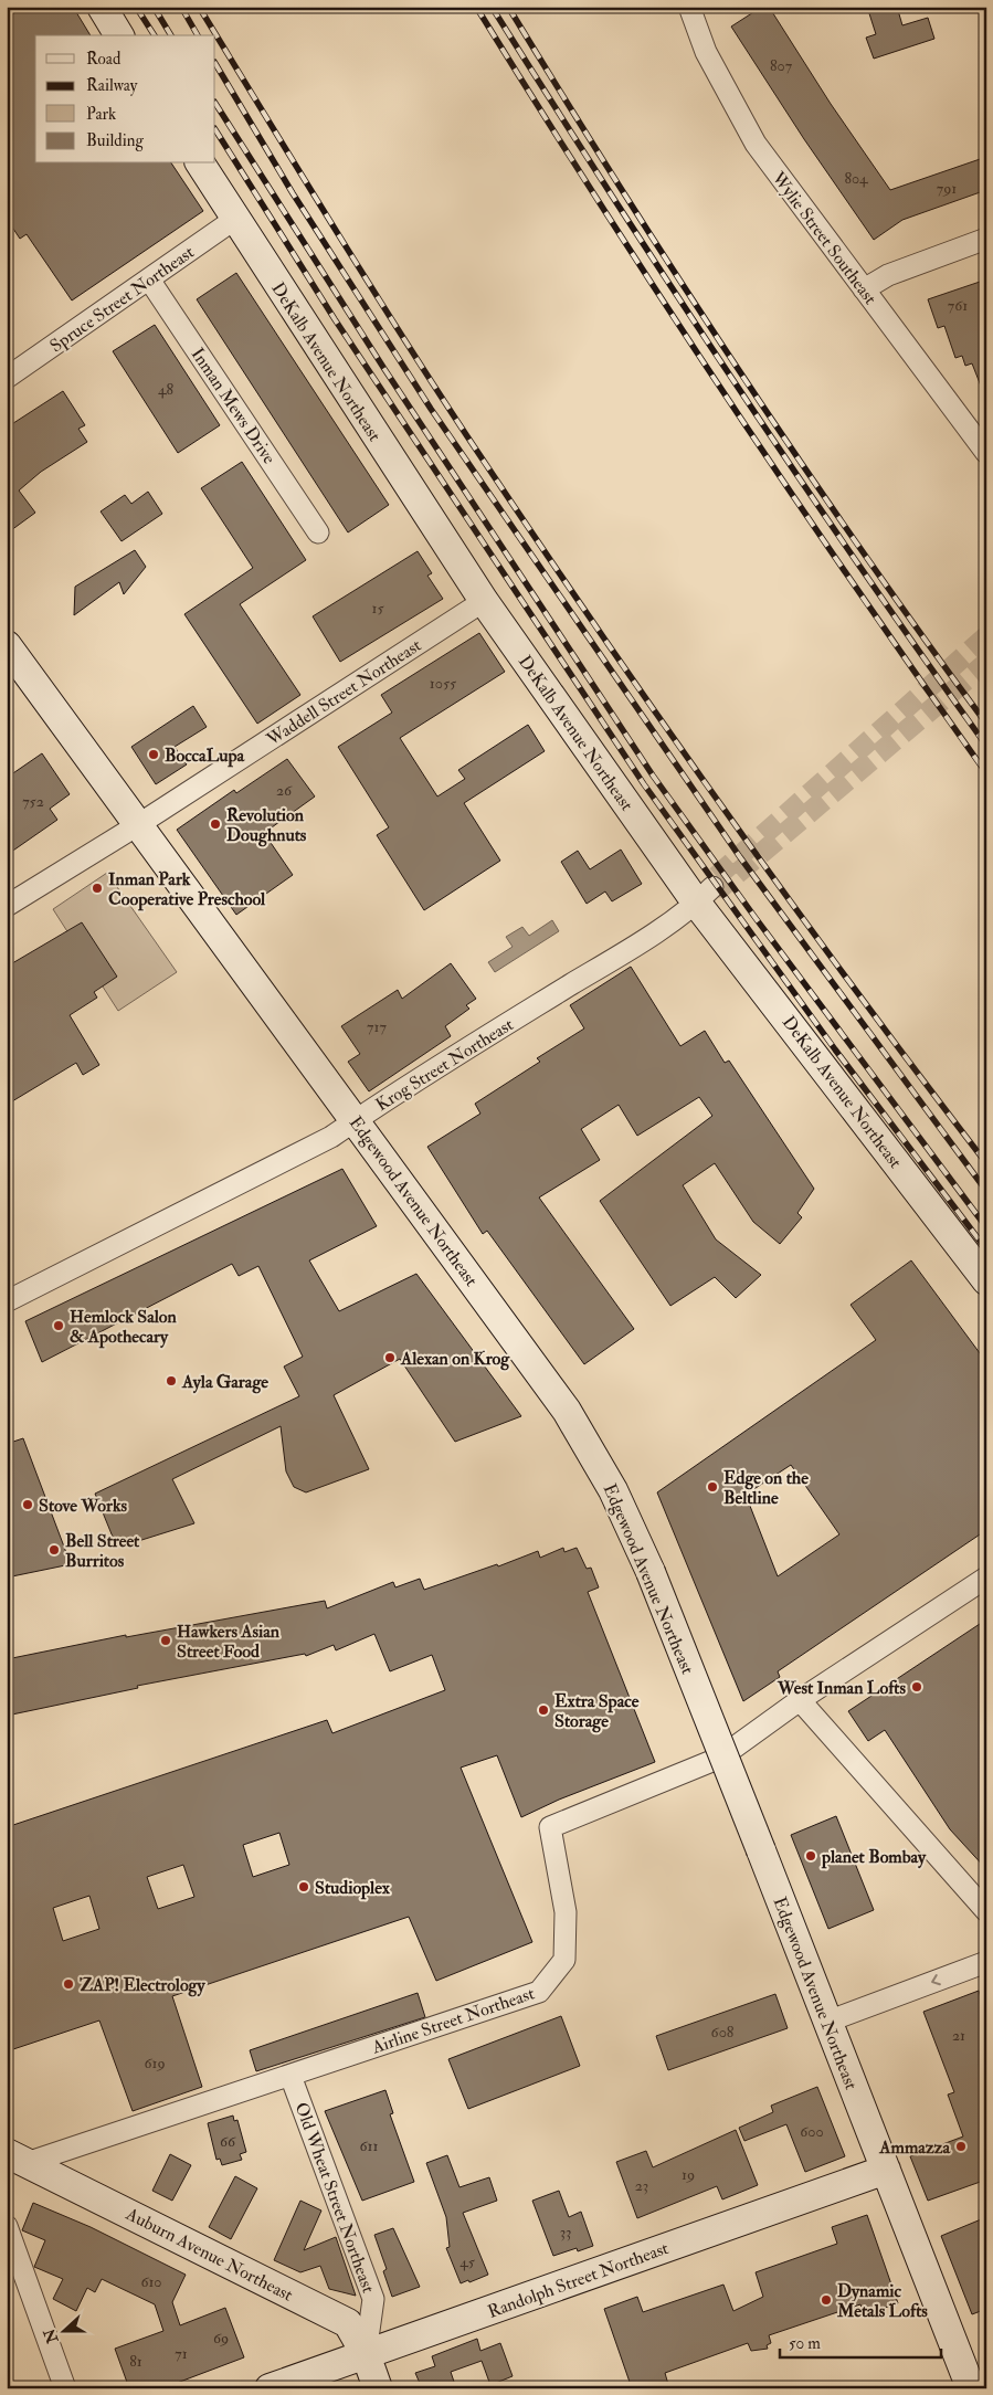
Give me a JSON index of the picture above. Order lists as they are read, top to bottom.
{
  "streets": {
    "main road": [
      "DeKalb Avenue Northeast",
      "Edgewood Avenue Northeast",
      "Auburn Avenue Northeast",
      "Randolph Street Northeast"
    ],
    "street": [
      "Wylie Street Southeast",
      "Spruce Street Northeast",
      "Inman Mews Drive",
      "Waddell Street Northeast",
      "Krog Street Northeast",
      "Airline Street Northeast",
      "Old Wheat Street Northeast"
    ]
  },
  "crossings": [
    ["Spruce Street Northeast", "DeKalb Avenue Northeast"],
    ["Spruce Street Northeast", "Inman Mews Drive"],
    ["DeKalb Avenue Northeast", "Waddell Street Northeast"],
    ["DeKalb Avenue Northeast", "Krog Street Northeast"],
    ["Waddell Street Northeast", "Edgewood Avenue Northeast"],
    ["Krog Street Northeast", "Edgewood Avenue Northeast"],
    ["Edgewood Avenue Northeast", "Randolph Street Northeast"],
    ["Airline Street Northeast", "Old Wheat Street Northeast"],
    ["Airline Street Northeast", "Auburn Avenue Northeast"],
    ["Old Wheat Street Northeast", "Auburn Avenue Northeast"],
    ["Old Wheat Street Northeast", "Randolph Street Northeast"],
    ["Auburn Avenue Northeast", "Randolph Street Northeast"]
  ],
  "places": [
    "BoccaLupa",
    "Revolution Doughnuts",
    "Inman Park Cooperative Preschool",
    "Hemlock Salon & Apothecary",
    "Alexan on Krog",
    "Ayla Garage",
    "Edge on the Beltline",
    "Stove Works",
    "Bell Street Burritos",
    "Hawkers Asian Street Food",
    "West Inman Lofts",
    "Extra Space Storage",
    "planet Bombay",
    "Studioplex",
    "ZAP! Electrology",
    "Ammazza",
    "Dynamic Metals Lofts"
  ],
  "house_numbers": [
    "807",
    "804",
    "791",
    "761",
    "48",
    "15",
    "1055",
    "26",
    "752",
    "717",
    "608",
    "21",
    "619",
    "600",
    "66",
    "611",
    "19",
    "23",
    "33",
    "45",
    "610",
    "69",
    "71",
    "81"
  ],
  "legend": [
    "Road",
    "Railway",
    "Park",
    "Building"
  ],
  "scale_bar": "50 m",
  "north": "left"
}
